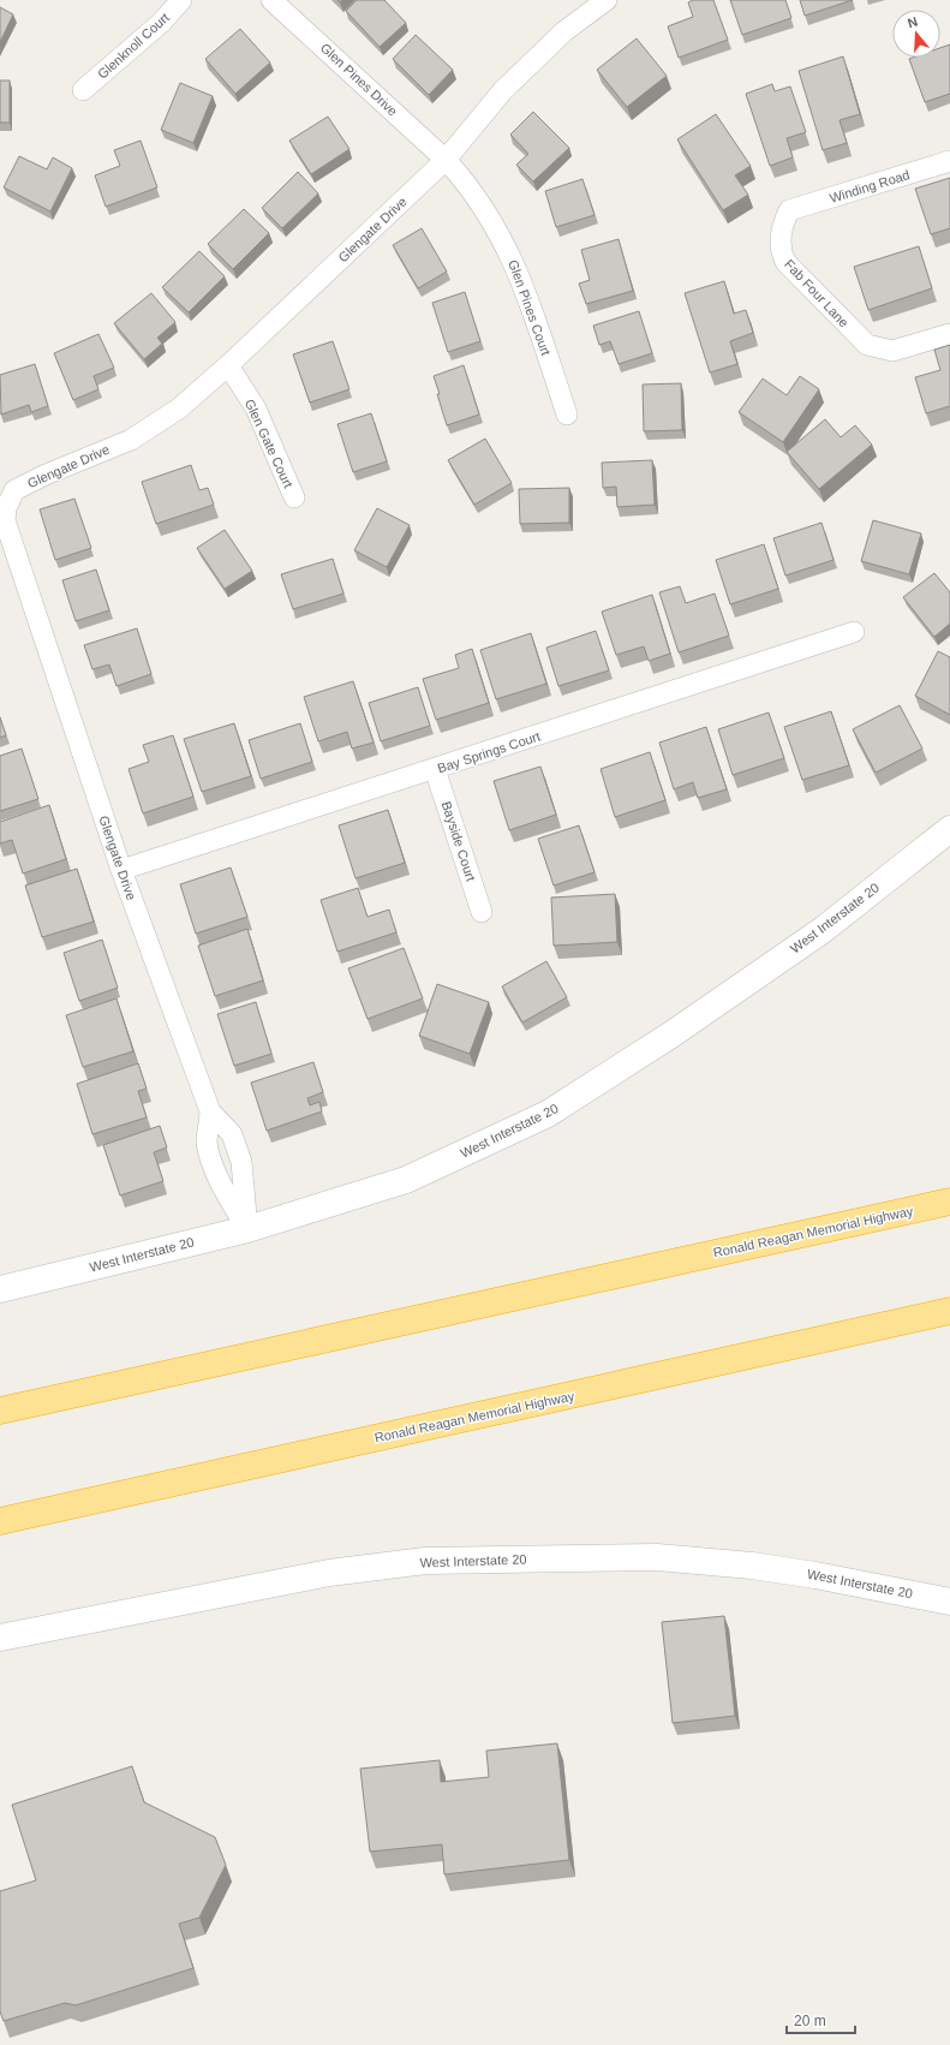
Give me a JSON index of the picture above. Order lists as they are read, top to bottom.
{
  "streets": {
    "highway": ["Ronald Reagan Memorial Highway"],
    "main road": ["West Interstate 20"],
    "street": [
      "Glenknoll Court",
      "Glen Pines Drive",
      "Winding Road",
      "Glengate Drive",
      "Fab Four Lane",
      "Glen Pines Court",
      "Glen Gate Court",
      "Bay Springs Court",
      "Bayside Court"
    ]
  },
  "crossings": [
    ["Glen Pines Drive", "Glengate Drive"],
    ["Glen Pines Drive", "Glen Pines Court"],
    ["Winding Road", "Fab Four Lane"],
    ["Glengate Drive", "Glen Pines Court"],
    ["Glengate Drive", "Glen Gate Court"],
    ["Glengate Drive", "Bay Springs Court"],
    ["Glengate Drive", "West Interstate 20"],
    ["Bay Springs Court", "Bayside Court"]
  ],
  "scale_bar": "20 m",
  "north": "top"
}
